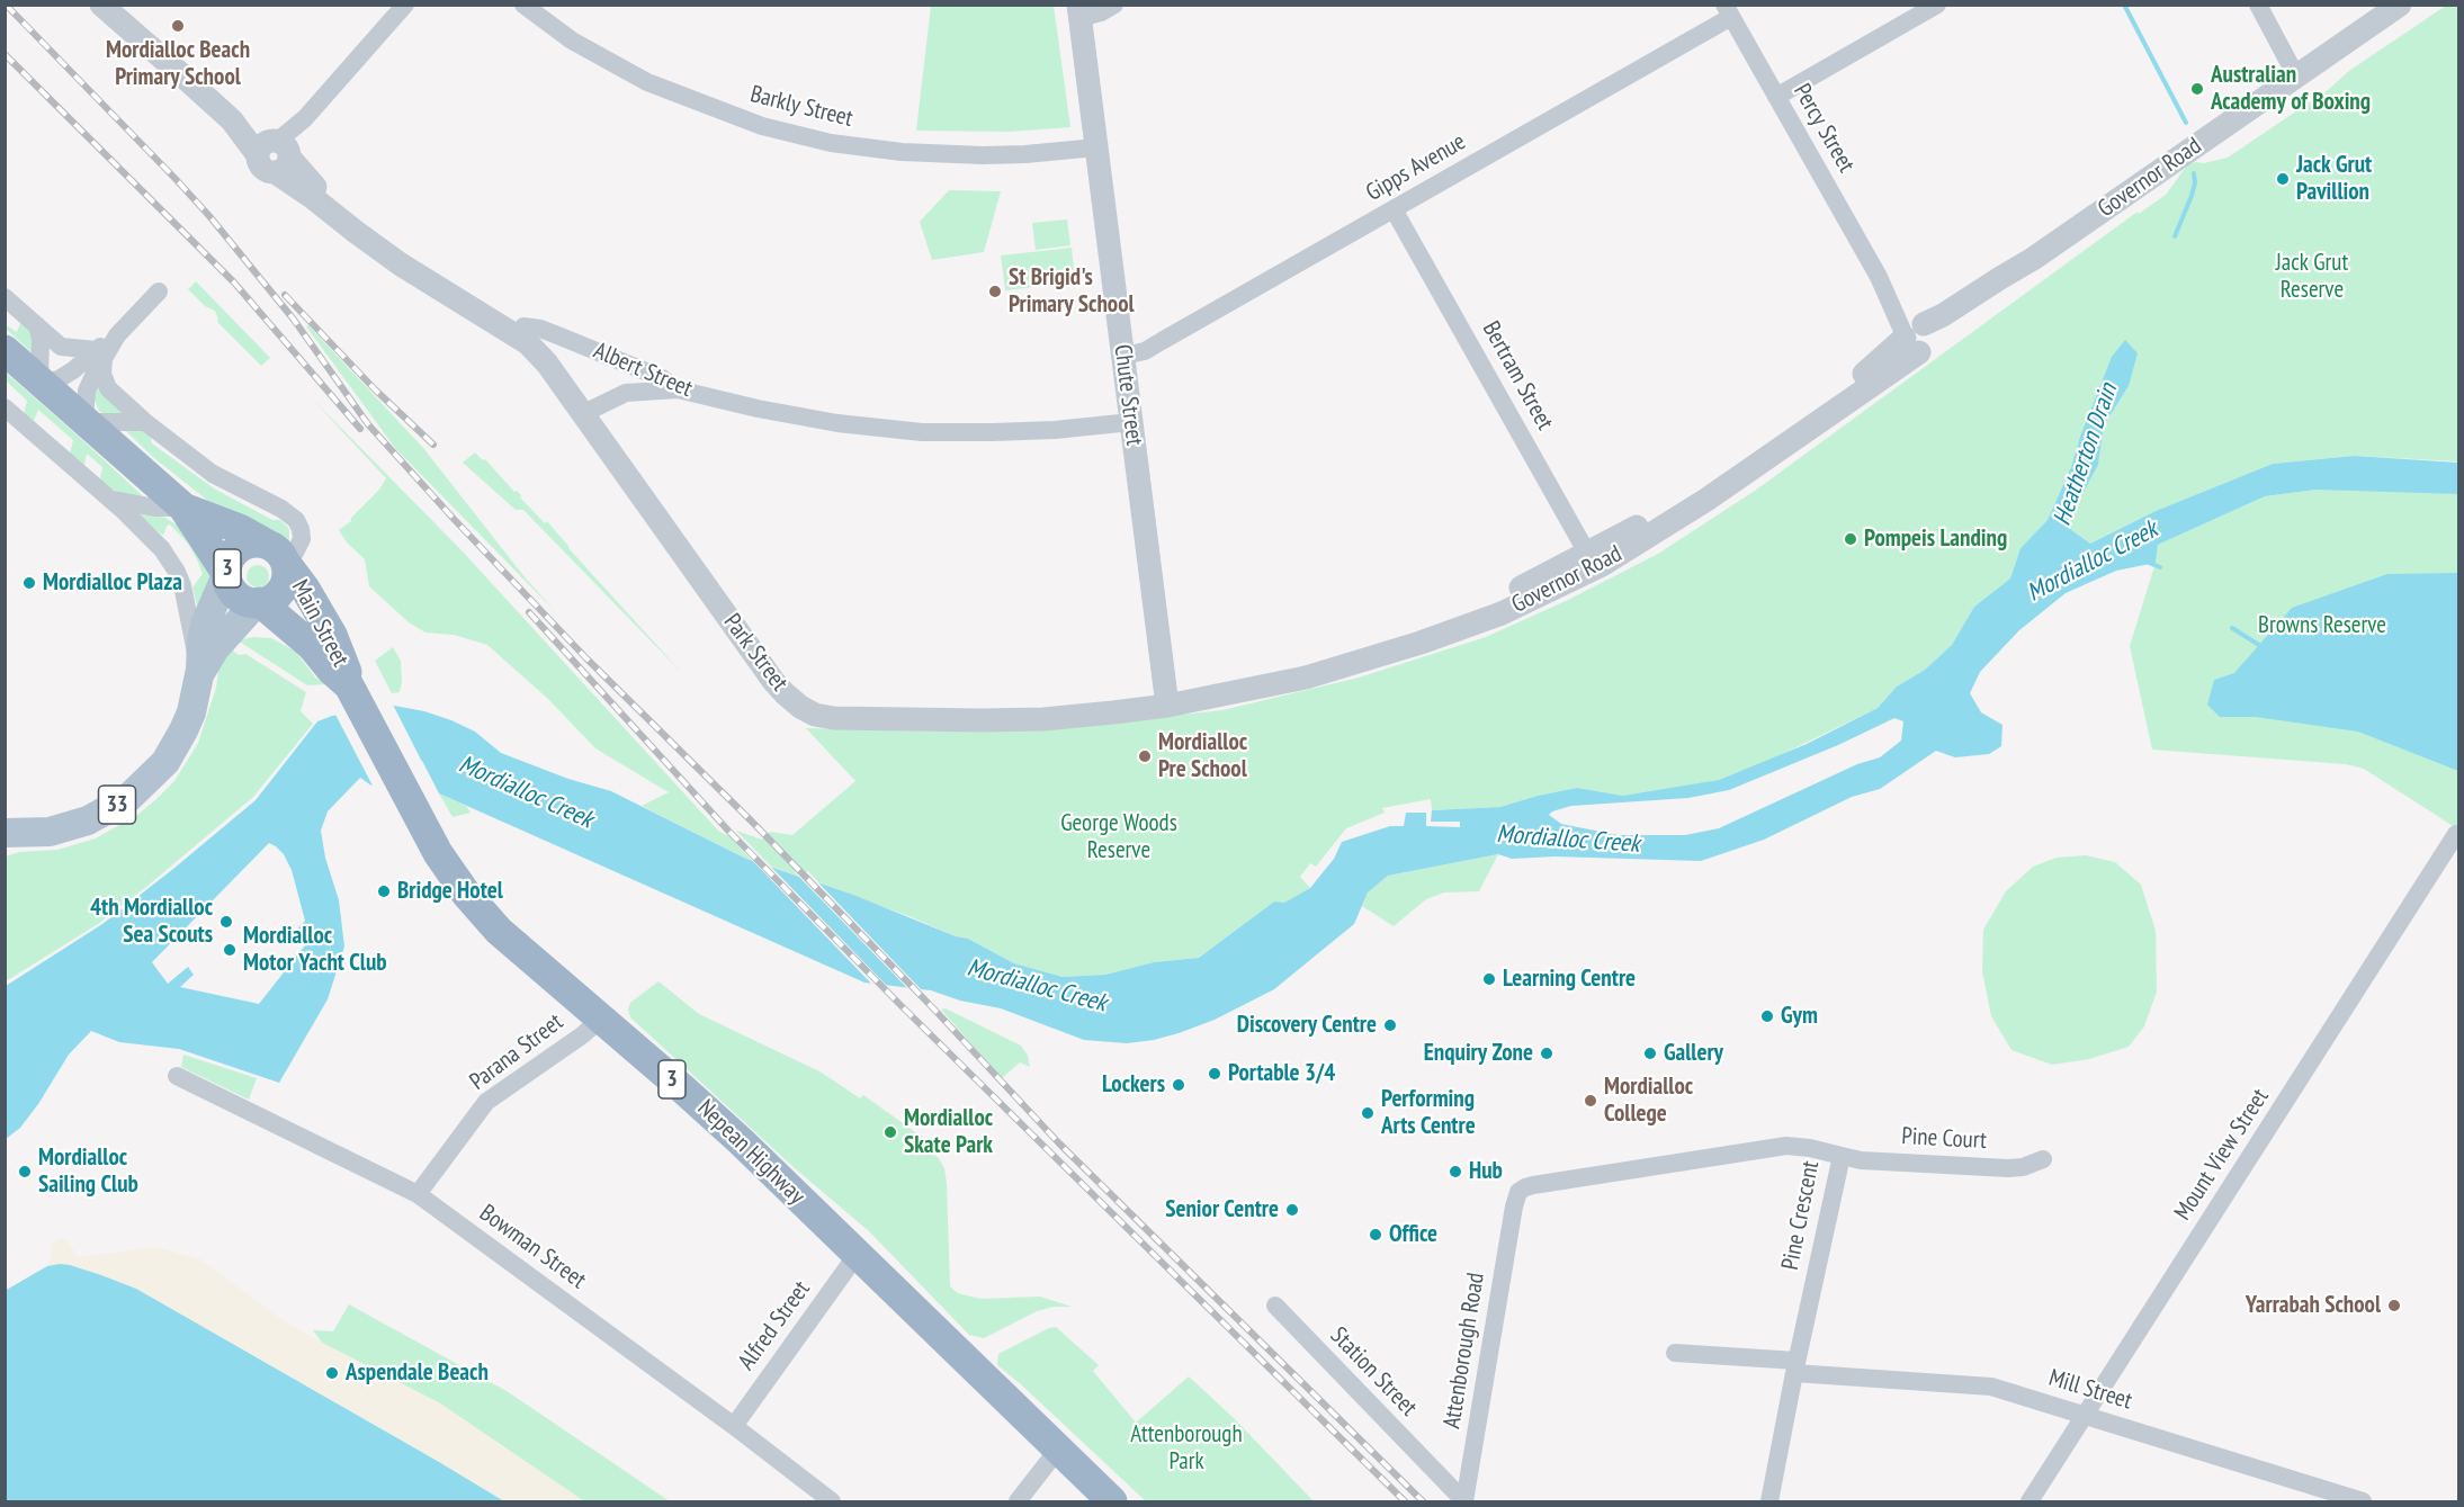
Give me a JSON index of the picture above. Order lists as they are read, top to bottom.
{
  "streets": {
    "highway": ["3", "Main Street", "Nepean Highway"],
    "main road": ["33"],
    "street": [
      "Barkly Street",
      "Percy Street",
      "Gipps Avenue",
      "Governor Road",
      "Albert Street",
      "Bertram Street",
      "Chute Street",
      "Park Street",
      "Parana Street",
      "Pine Court",
      "Mount View Street",
      "Pine Crescent",
      "Bowman Street",
      "Alfred Street",
      "Attenborough Road",
      "Station Street",
      "Mill Street"
    ]
  },
  "crossings": [
    ["Barkly Street", "Chute Street"],
    ["Percy Street", "Gipps Avenue"],
    ["Percy Street", "Governor Road"],
    ["Gipps Avenue", "Bertram Street"],
    ["Gipps Avenue", "Chute Street"],
    ["Governor Road", "Bertram Street"],
    ["Governor Road", "Chute Street"],
    ["Governor Road", "Park Street"],
    ["Albert Street", "Chute Street"],
    ["Albert Street", "Park Street"],
    ["Chute Street", "Park Street"],
    ["3", "Main Street"],
    ["3", "33"],
    ["Main Street", "33"],
    ["Main Street", "Nepean Highway"],
    ["Parana Street", "Nepean Highway"],
    ["Parana Street", "Bowman Street"],
    ["Pine Court", "Pine Crescent"],
    ["Nepean Highway", "Alfred Street"],
    ["Mount View Street", "Mill Street"],
    ["Pine Crescent", "Attenborough Road"],
    ["Pine Crescent", "Mill Street"],
    ["Bowman Street", "Alfred Street"],
    ["Attenborough Road", "Station Street"]
  ],
  "water": ["Heatherton Drain", "Mordialloc Creek"],
  "parks": [
    "Jack Grut Reserve",
    "Browns Reserve",
    "George Woods Reserve",
    "Attenborough Park"
  ],
  "places": [
    "Mordialloc Beach Primary School",
    "Australian Academy of Boxing",
    "Jack Grut Pavillion",
    "St Brigid's Primary School",
    "Pompeis Landing",
    "Mordialloc Plaza",
    "Mordialloc Pre School",
    "Bridge Hotel",
    "4th Mordialloc Sea Scouts",
    "Mordialloc Motor Yacht Club",
    "Learning Centre",
    "Gym",
    "Discovery Centre",
    "Enquiry Zone",
    "Gallery",
    "Portable 3/4",
    "Lockers",
    "Mordialloc College",
    "Performing Arts Centre",
    "Mordialloc Skate Park",
    "Mordialloc Sailing Club",
    "Hub",
    "Senior Centre",
    "Office",
    "Yarrabah School",
    "Aspendale Beach"
  ]
}
